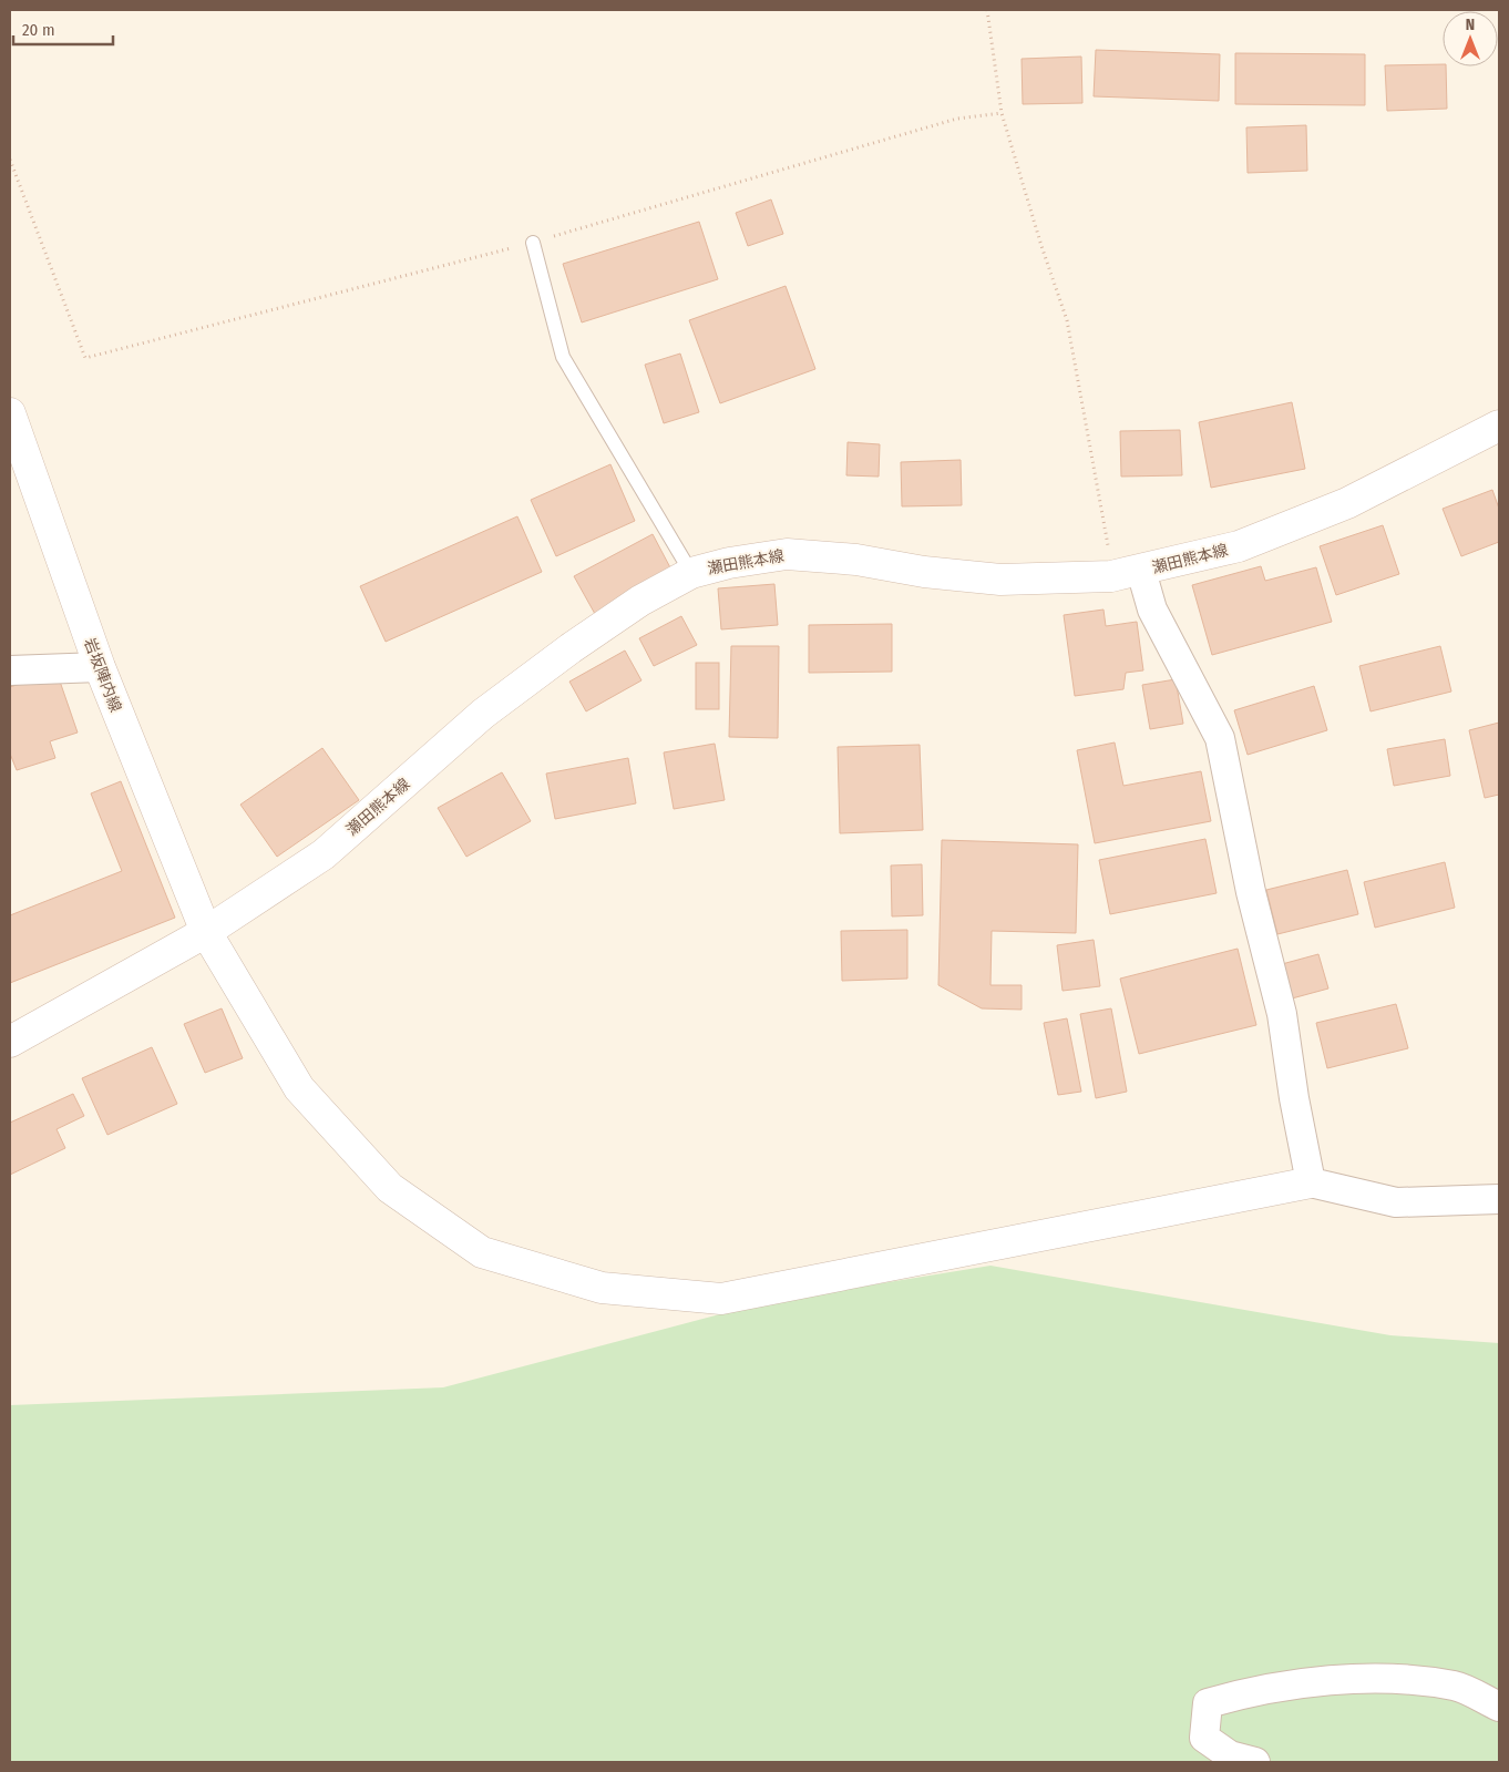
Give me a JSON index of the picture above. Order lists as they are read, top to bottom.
{
  "streets": {
    "main road": ["瀬田熊本線", "岩坂陣内線"]
  },
  "crossings": [
    ["瀬田熊本線", "岩坂陣内線"]
  ],
  "scale_bar": "20 m",
  "north": "top"
}
